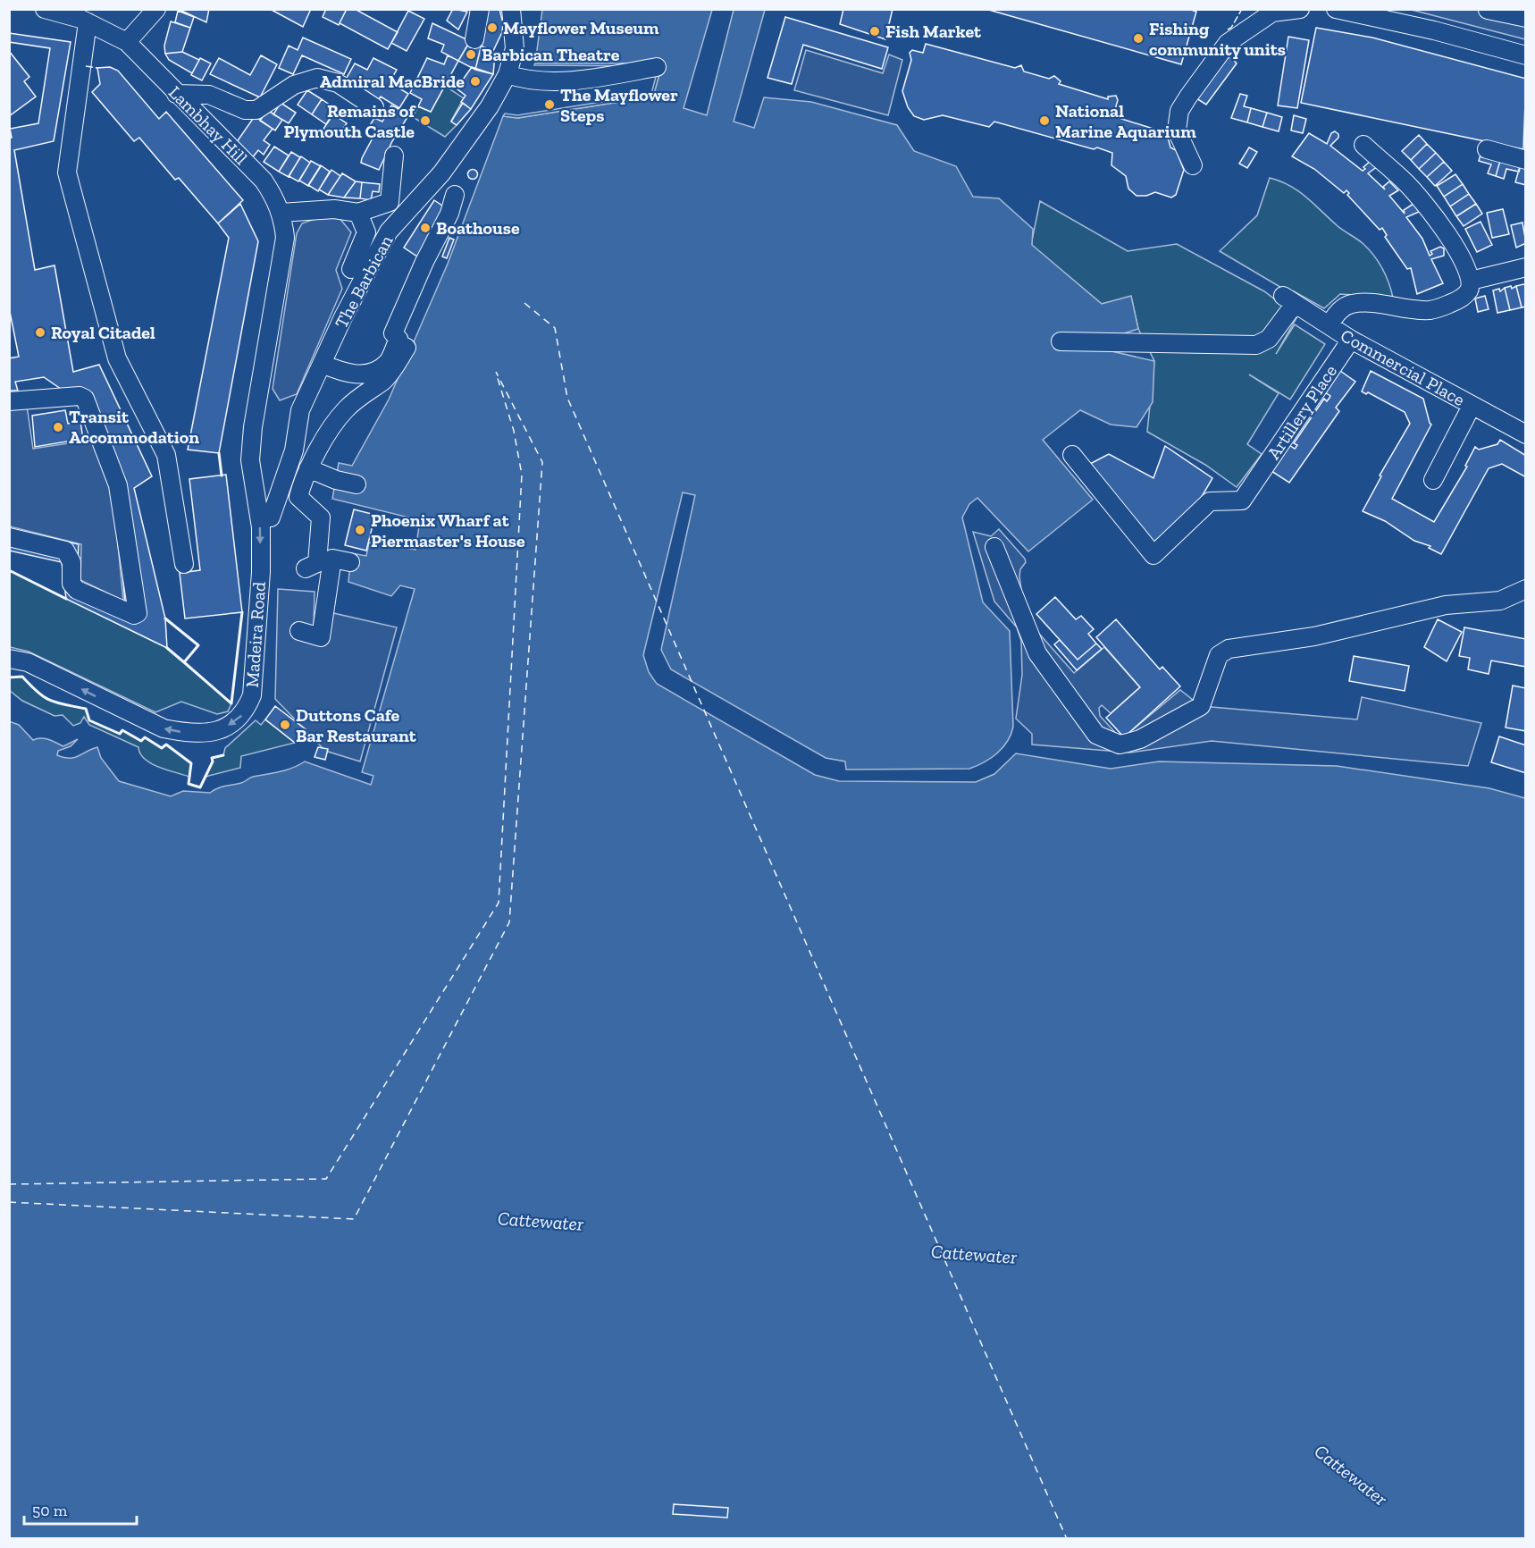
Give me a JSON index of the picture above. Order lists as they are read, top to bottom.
{
  "streets": {
    "street": [
      "Lambhay Hill",
      "The Barbican",
      "Commercial Place",
      "Artillery Place",
      "Madeira Road"
    ]
  },
  "crossings": [
    ["Lambhay Hill", "Madeira Road"],
    ["Commercial Place", "Artillery Place"]
  ],
  "water": ["Cattewater"],
  "places": [
    "Mayflower Museum",
    "Fish Market",
    "Fishing community units",
    "Barbican Theatre",
    "Admiral MacBride",
    "The Mayflower Steps",
    "Remains of Plymouth Castle",
    "National Marine Aquarium",
    "Boathouse",
    "Royal Citadel",
    "Transit Accommodation",
    "Phoenix Wharf at Piermaster's House",
    "Duttons Cafe Bar Restaurant"
  ],
  "scale_bar": "50 m"
}
